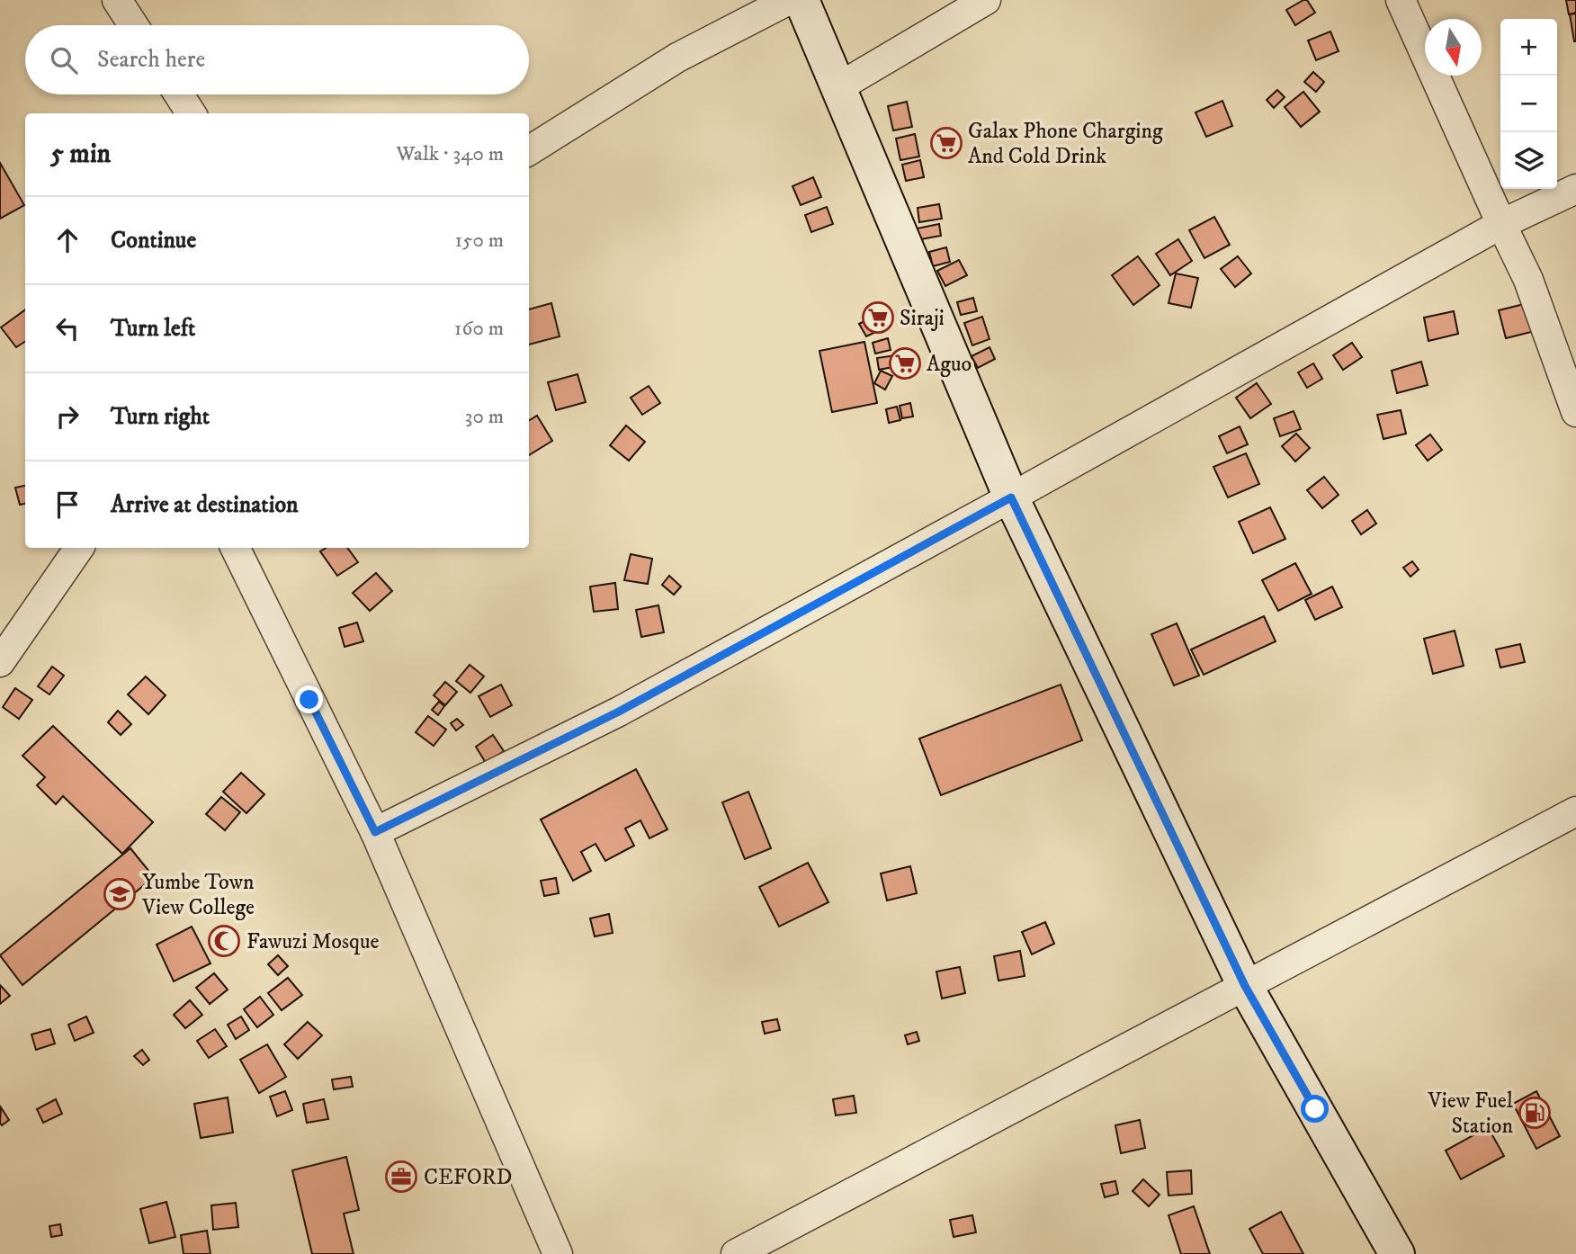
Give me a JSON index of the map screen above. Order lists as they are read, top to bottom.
{
  "places": {
    "supermarket": ["Galax Phone Charging And Cold Drink", "Siraji", "Aguo"],
    "school or university": ["Yumbe Town View College"],
    "mosque": ["Fawuzi Mosque"],
    "fuel station": ["View Fuel Station"],
    "office": ["CEFORD"]
  },
  "north": "bottom",
  "page": {
    "map_buttons": ["+", "−"],
    "search": "Search here",
    "heading": ["5 min", "Walk · 340 m"],
    "list": [
      ["Continue", "150 m"],
      ["Turn left", "160 m"],
      ["Turn right", "30 m"],
      "Arrive at destination"
    ]
  }
}
